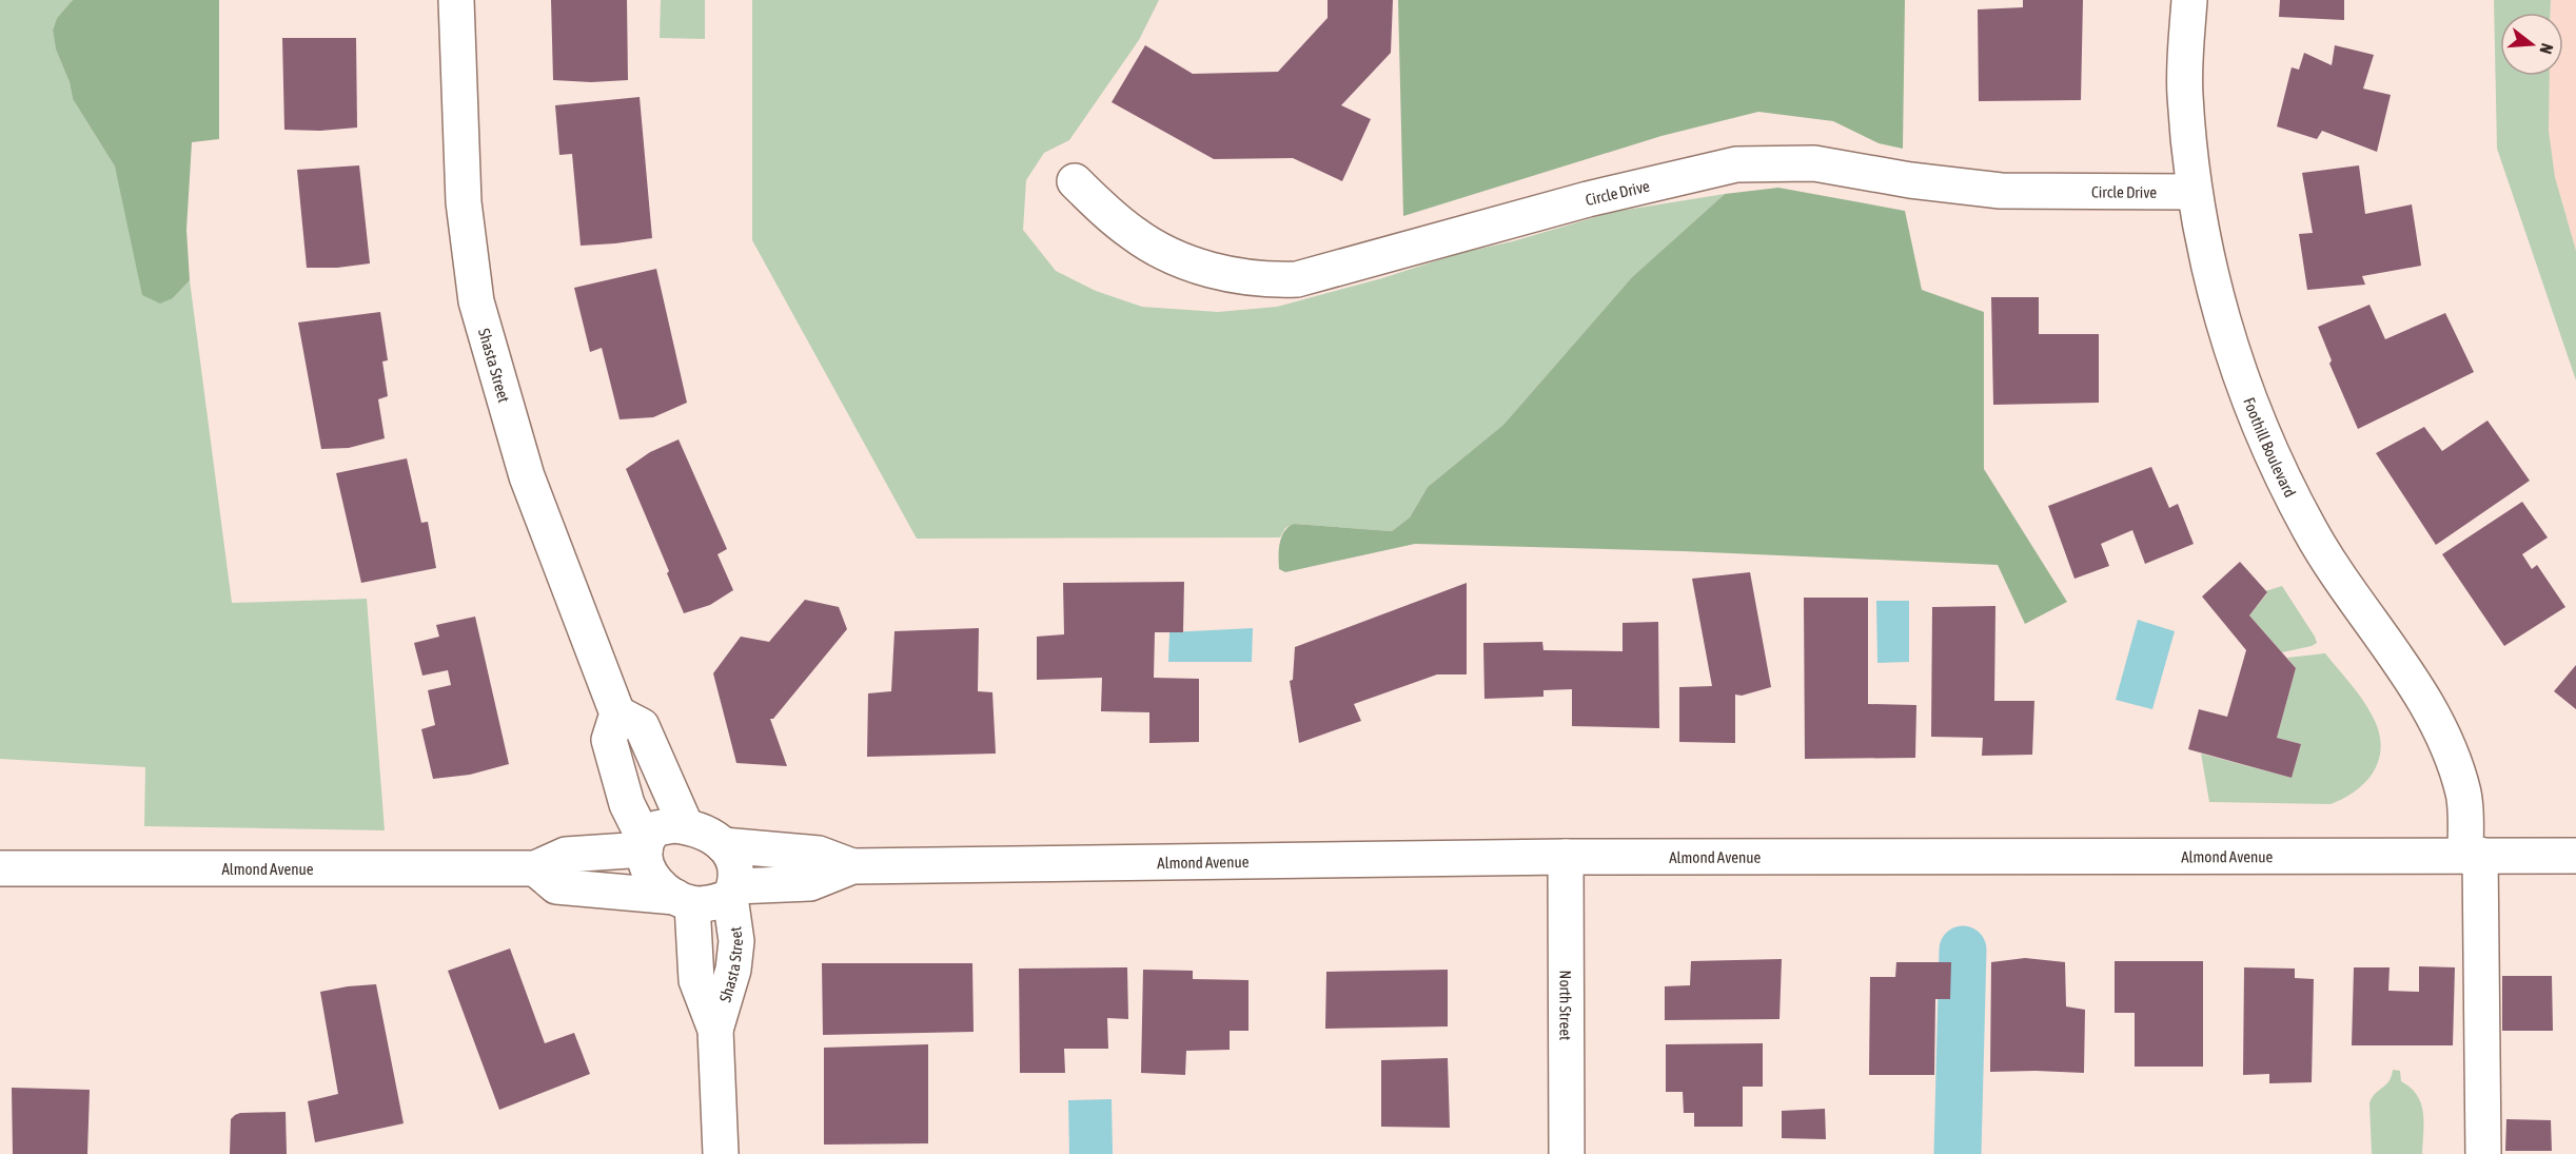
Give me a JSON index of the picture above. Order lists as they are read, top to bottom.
{
  "streets": {
    "street": [
      "Circle Drive",
      "Shasta Street",
      "Foothill Boulevard",
      "Almond Avenue",
      "North Street"
    ]
  },
  "crossings": [
    ["Circle Drive", "Foothill Boulevard"],
    ["Shasta Street", "Almond Avenue"],
    ["Foothill Boulevard", "Almond Avenue"],
    ["Almond Avenue", "North Street"]
  ],
  "north": "right"
}
